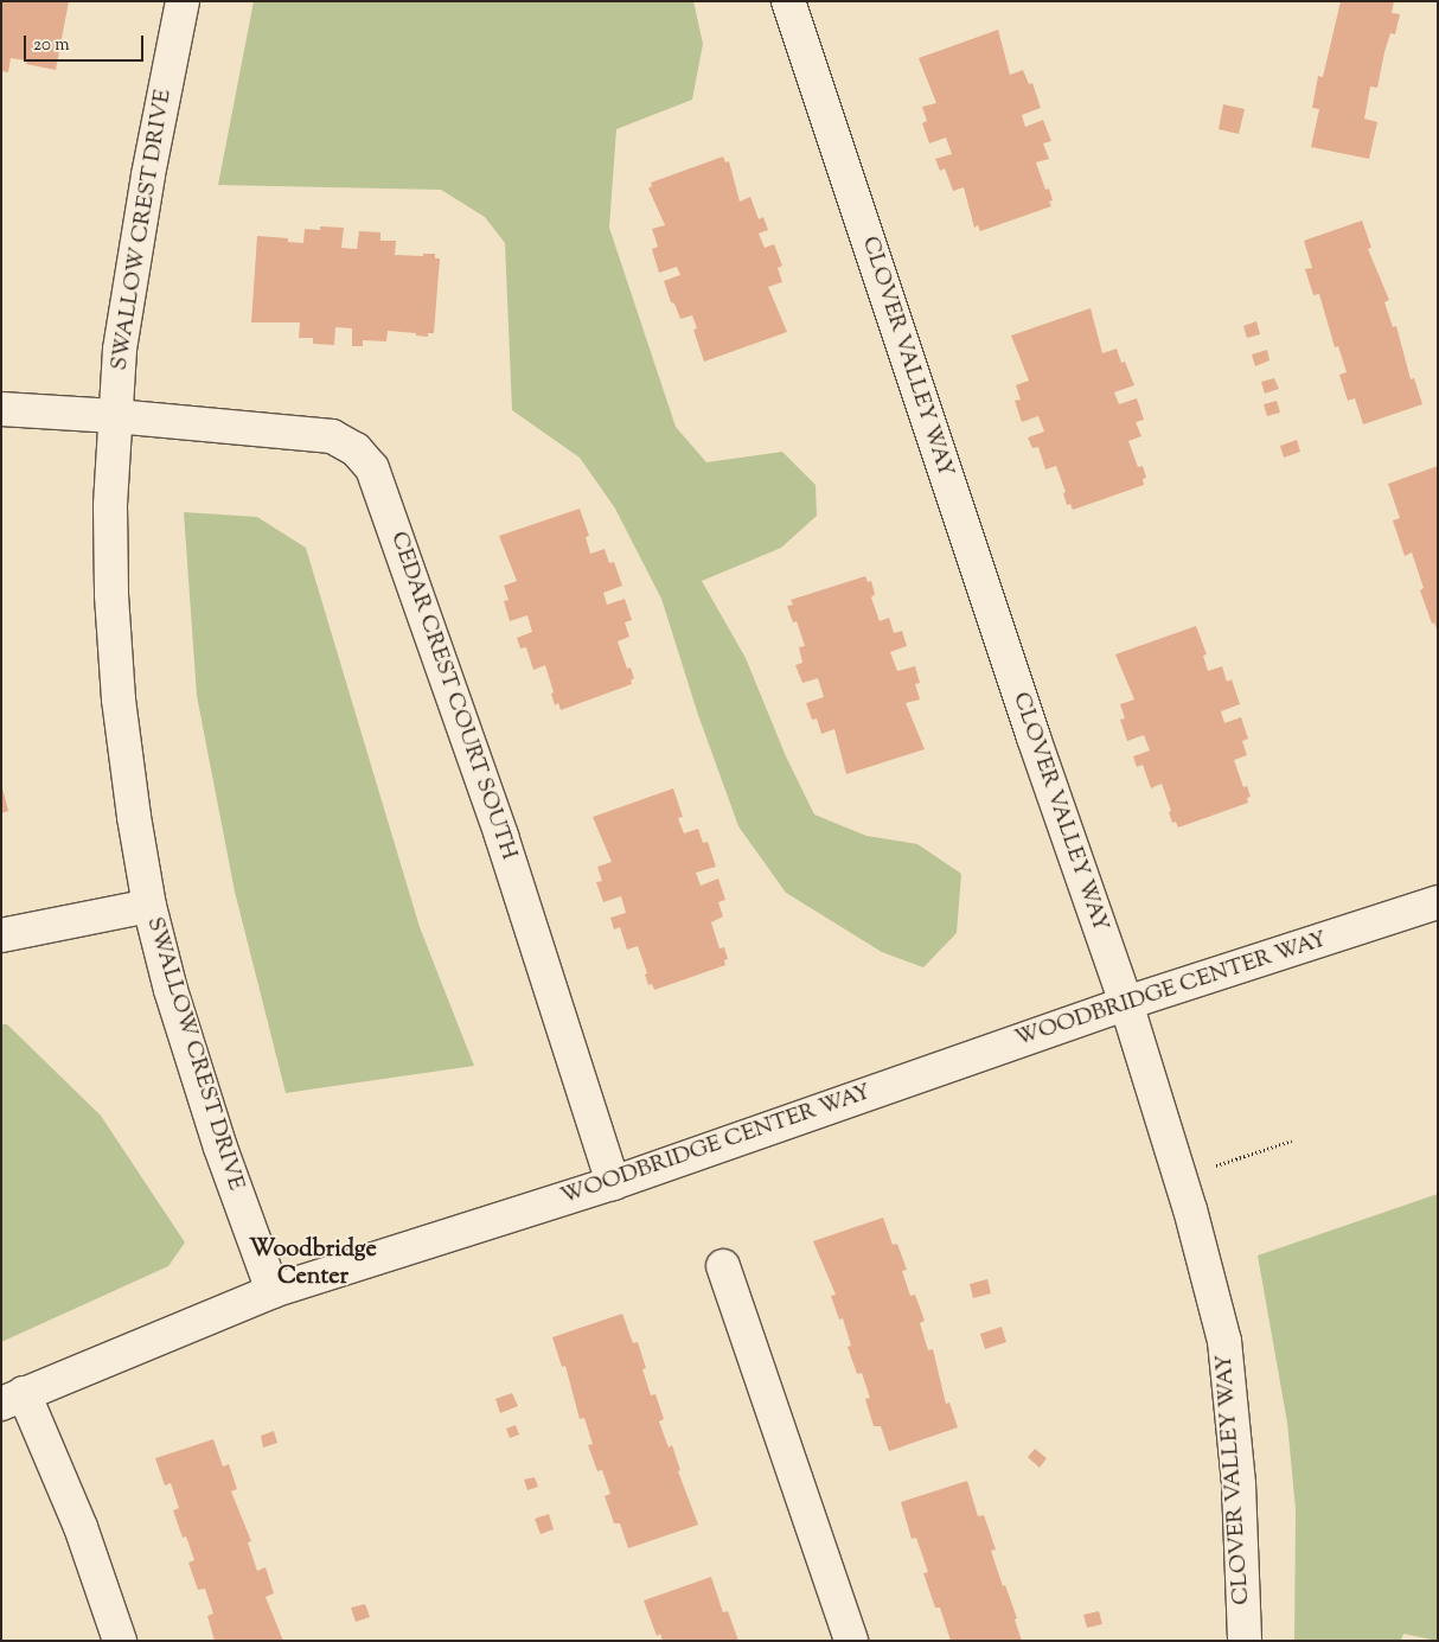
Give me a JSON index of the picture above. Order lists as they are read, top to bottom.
{
  "streets": {
    "street": [
      "SWALLOW CREST DRIVE",
      "CLOVER VALLEY WAY",
      "CEDAR CREST COURT SOUTH",
      "WOODBRIDGE CENTER WAY"
    ]
  },
  "crossings": [
    ["SWALLOW CREST DRIVE", "CEDAR CREST COURT SOUTH"],
    ["SWALLOW CREST DRIVE", "WOODBRIDGE CENTER WAY"],
    ["CLOVER VALLEY WAY", "WOODBRIDGE CENTER WAY"],
    ["CEDAR CREST COURT SOUTH", "WOODBRIDGE CENTER WAY"]
  ],
  "districts": ["Woodbridge Center"],
  "scale_bar": "20 m"
}
